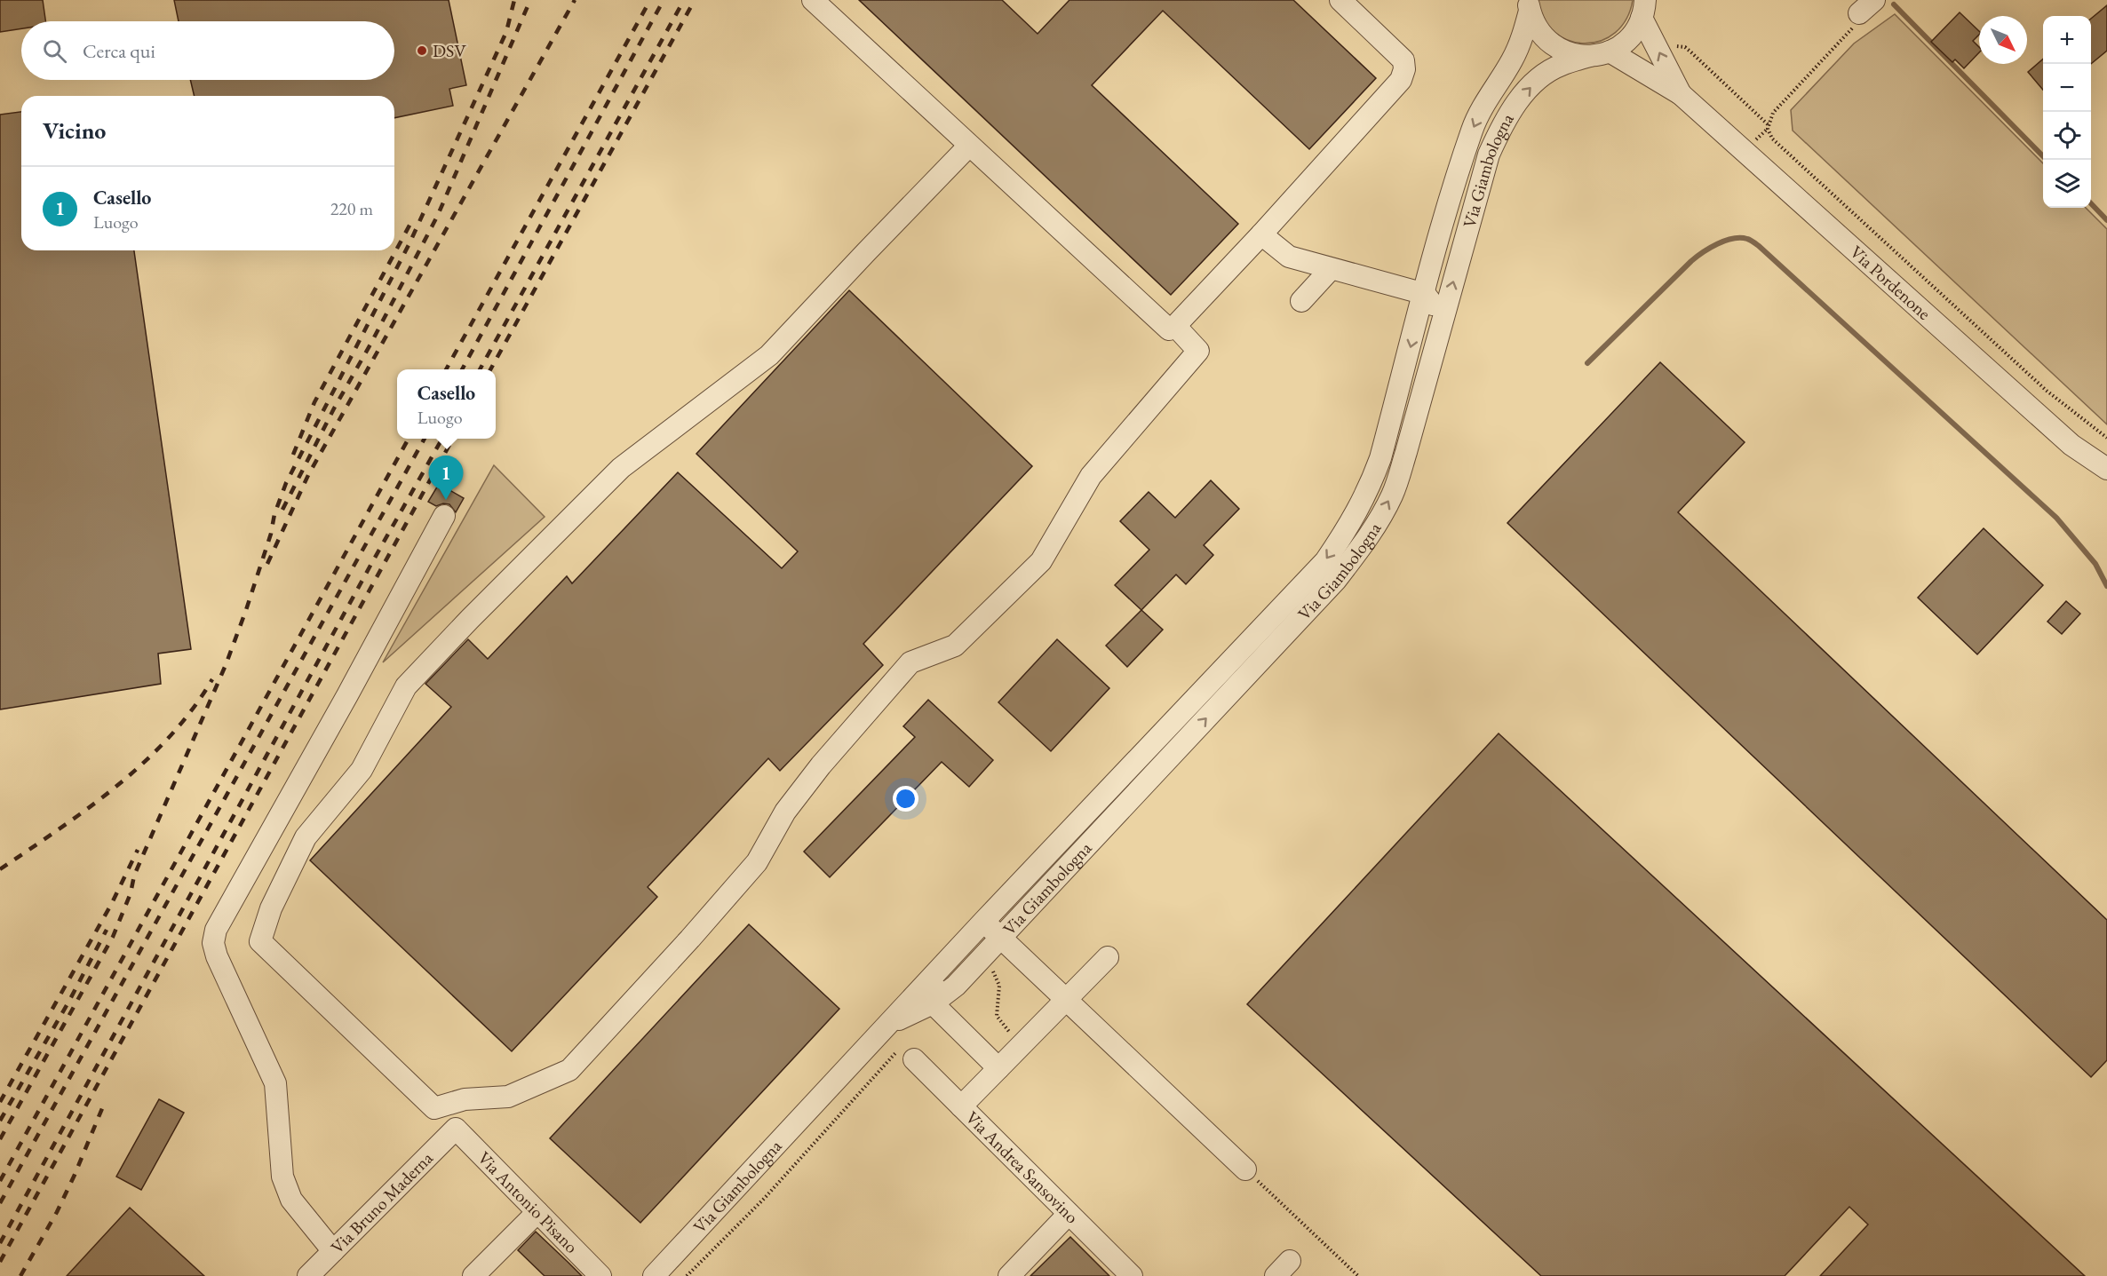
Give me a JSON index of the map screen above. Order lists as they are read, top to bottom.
{
  "streets": {
    "street": [
      "Via Giambologna",
      "Via Pordenone",
      "Via Andrea Sansovino",
      "Via Bruno Maderna",
      "Via Antonio Pisano"
    ]
  },
  "crossings": [
    ["Via Giambologna", "Via Pordenone"],
    ["Via Bruno Maderna", "Via Antonio Pisano"]
  ],
  "places": ["DSV"],
  "north": "bottom right",
  "page": {
    "map_buttons": ["+", "−"],
    "search": "Cerca qui",
    "heading": "Vicino",
    "list": [
      {
        "mark": "1",
        "name": "Casello",
        "note": "Luogo",
        "value": "220 m"
      }
    ],
    "popup": ["Casello", "Luogo"],
    "pins": "1"
  }
}
